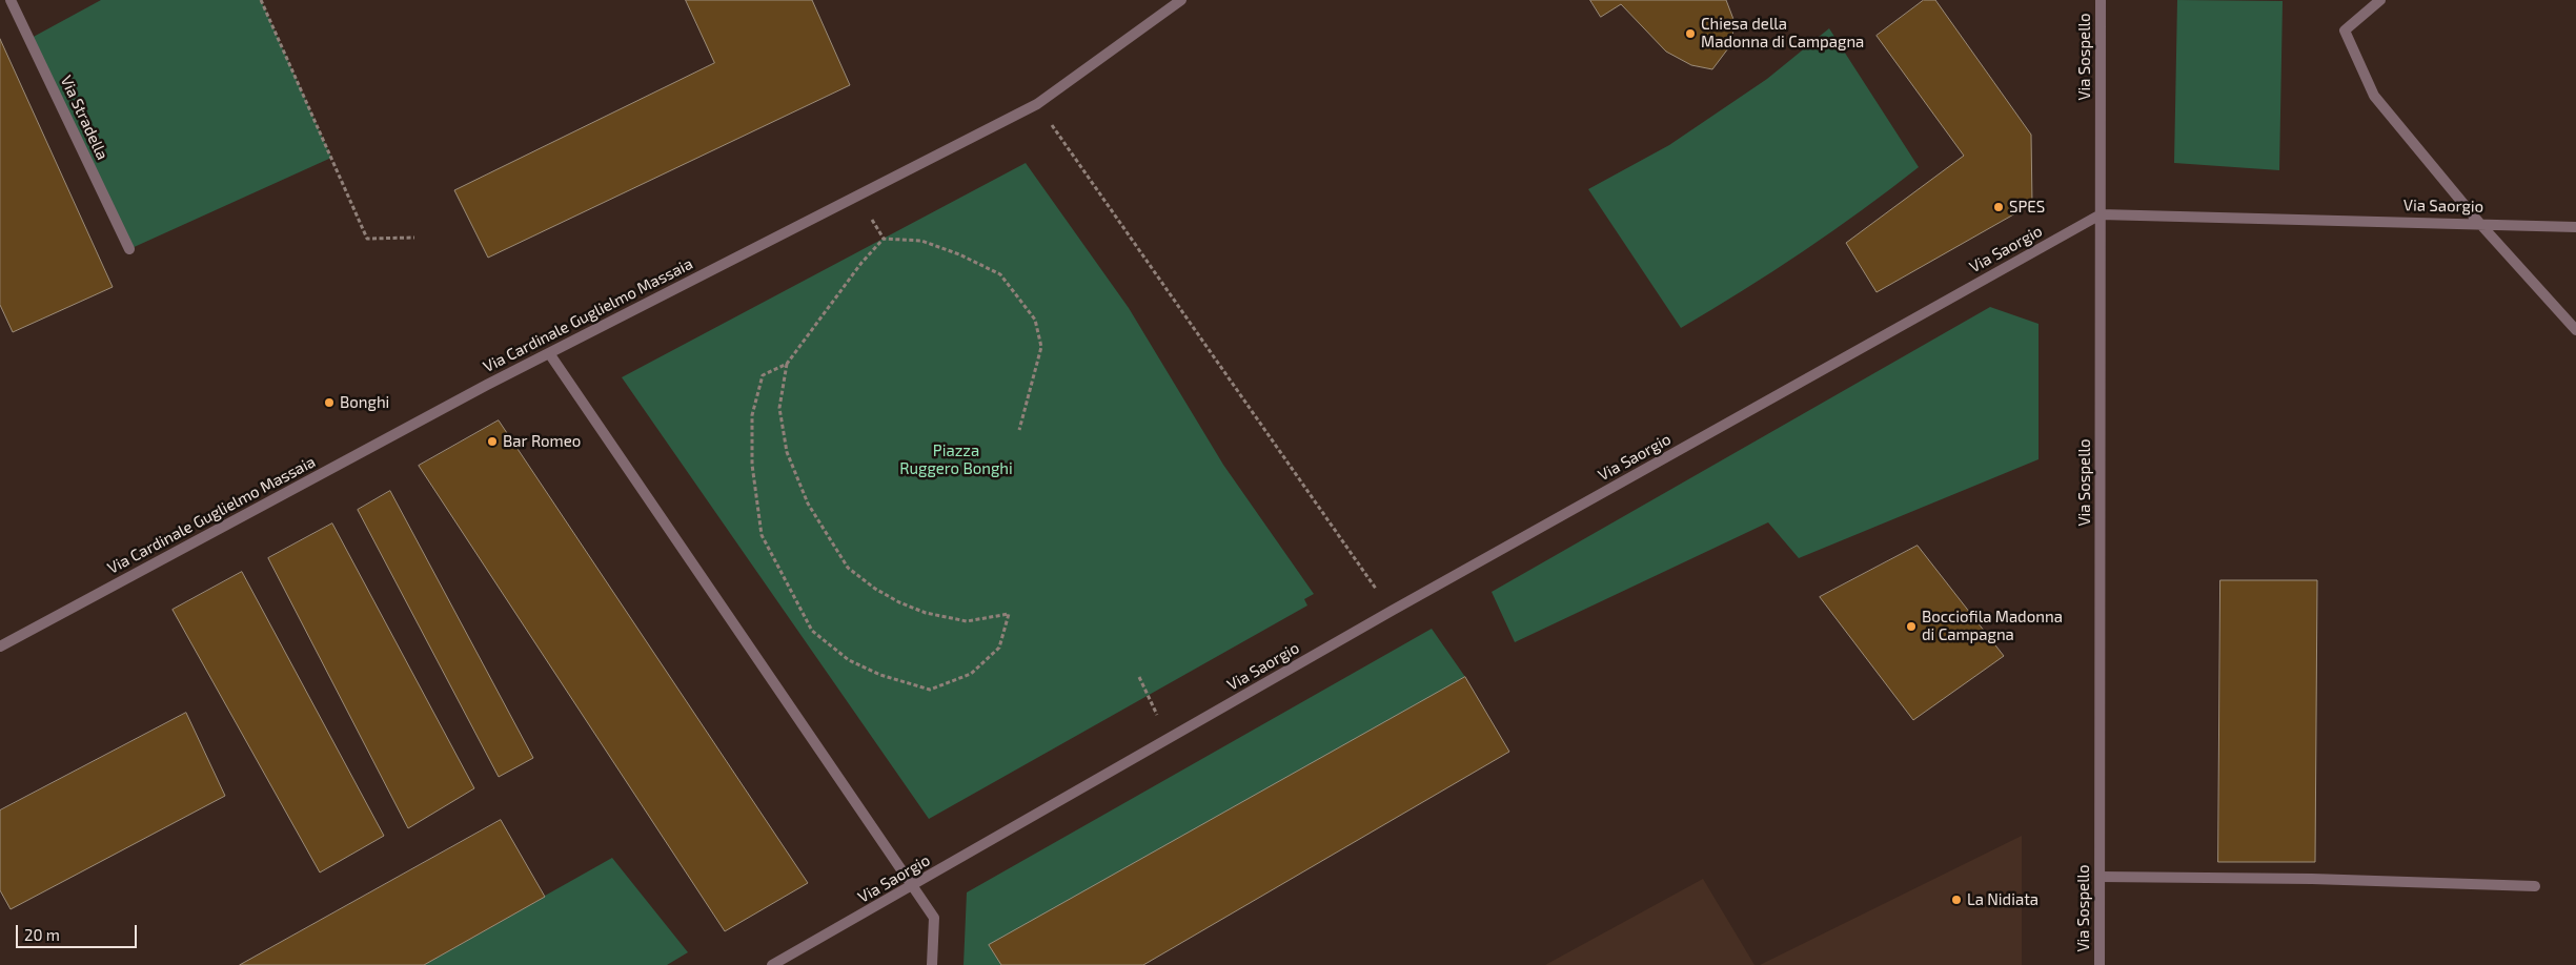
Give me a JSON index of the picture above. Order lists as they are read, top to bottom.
{
  "streets": {
    "street": [
      "Via Sospello",
      "Via Stradella",
      "Via Saorgio",
      "Via Cardinale Guglielmo Massaia"
    ]
  },
  "crossings": [
    ["Via Sospello", "Via Saorgio"]
  ],
  "parks": ["Piazza Ruggero Bonghi"],
  "places": [
    "Chiesa della Madonna di Campagna",
    "SPES",
    "Bonghi",
    "Bar Romeo",
    "Bocciofila Madonna di Campagna",
    "La Nidiata"
  ],
  "scale_bar": "20 m"
}
